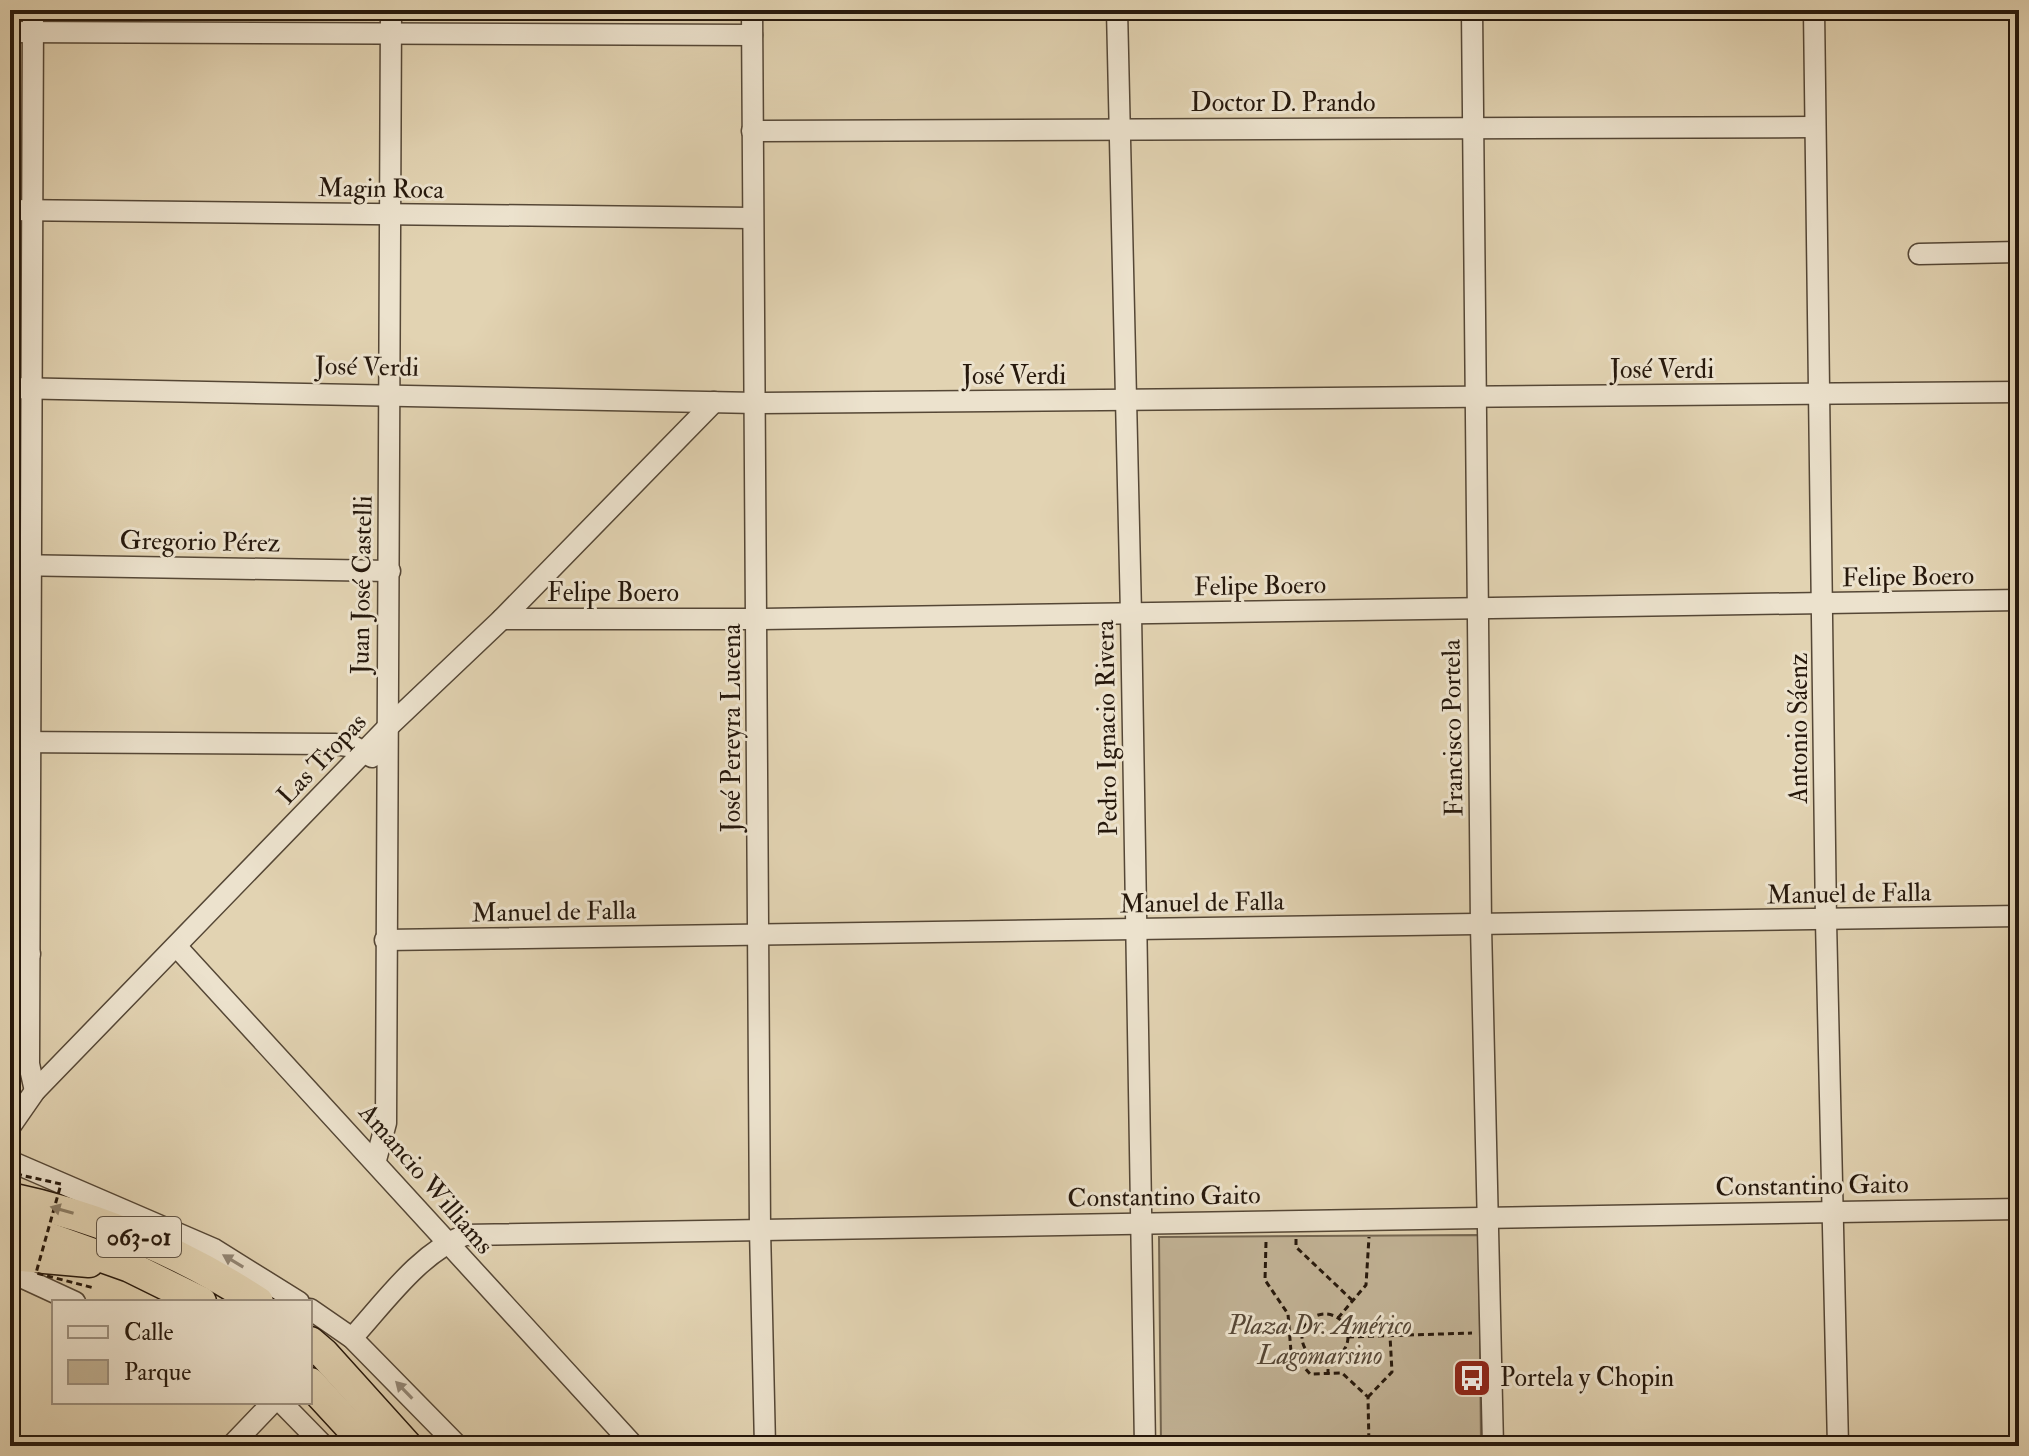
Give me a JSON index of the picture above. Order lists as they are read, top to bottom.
{
  "streets": {
    "highway": ["063-01"],
    "street": [
      "Doctor D. Prando",
      "Magin Roca",
      "José Verdi",
      "Gregorio Pérez",
      "Felipe Boero",
      "Juan José Castelli",
      "José Pereyra Lucena",
      "Pedro Ignacio Rivera",
      "Francisco Portela",
      "Antonio Sáenz",
      "Las Tropas",
      "Manuel de Falla",
      "Amancio Williams",
      "Constantino Gaito"
    ]
  },
  "crossings": [
    ["Doctor D. Prando", "José Pereyra Lucena"],
    ["Doctor D. Prando", "Pedro Ignacio Rivera"],
    ["Doctor D. Prando", "Francisco Portela"],
    ["Doctor D. Prando", "Antonio Sáenz"],
    ["Magin Roca", "Juan José Castelli"],
    ["Magin Roca", "José Pereyra Lucena"],
    ["José Verdi", "Juan José Castelli"],
    ["José Verdi", "José Pereyra Lucena"],
    ["José Verdi", "Pedro Ignacio Rivera"],
    ["José Verdi", "Francisco Portela"],
    ["José Verdi", "Antonio Sáenz"],
    ["José Verdi", "Las Tropas"],
    ["Gregorio Pérez", "Juan José Castelli"],
    ["Felipe Boero", "José Pereyra Lucena"],
    ["Felipe Boero", "Pedro Ignacio Rivera"],
    ["Felipe Boero", "Francisco Portela"],
    ["Felipe Boero", "Antonio Sáenz"],
    ["Felipe Boero", "Las Tropas"],
    ["Juan José Castelli", "Las Tropas"],
    ["Juan José Castelli", "Manuel de Falla"],
    ["Juan José Castelli", "Amancio Williams"],
    ["José Pereyra Lucena", "Manuel de Falla"],
    ["José Pereyra Lucena", "Constantino Gaito"],
    ["Pedro Ignacio Rivera", "Manuel de Falla"],
    ["Pedro Ignacio Rivera", "Constantino Gaito"],
    ["Francisco Portela", "Manuel de Falla"],
    ["Francisco Portela", "Constantino Gaito"],
    ["Antonio Sáenz", "Manuel de Falla"],
    ["Antonio Sáenz", "Constantino Gaito"],
    ["Las Tropas", "Amancio Williams"],
    ["Amancio Williams", "Constantino Gaito"]
  ],
  "parks": ["Plaza Dr. Américo Lagomarsino"],
  "places": {
    "bus stop": ["Portela y Chopin"]
  },
  "legend": ["Calle", "Parque"]
}
